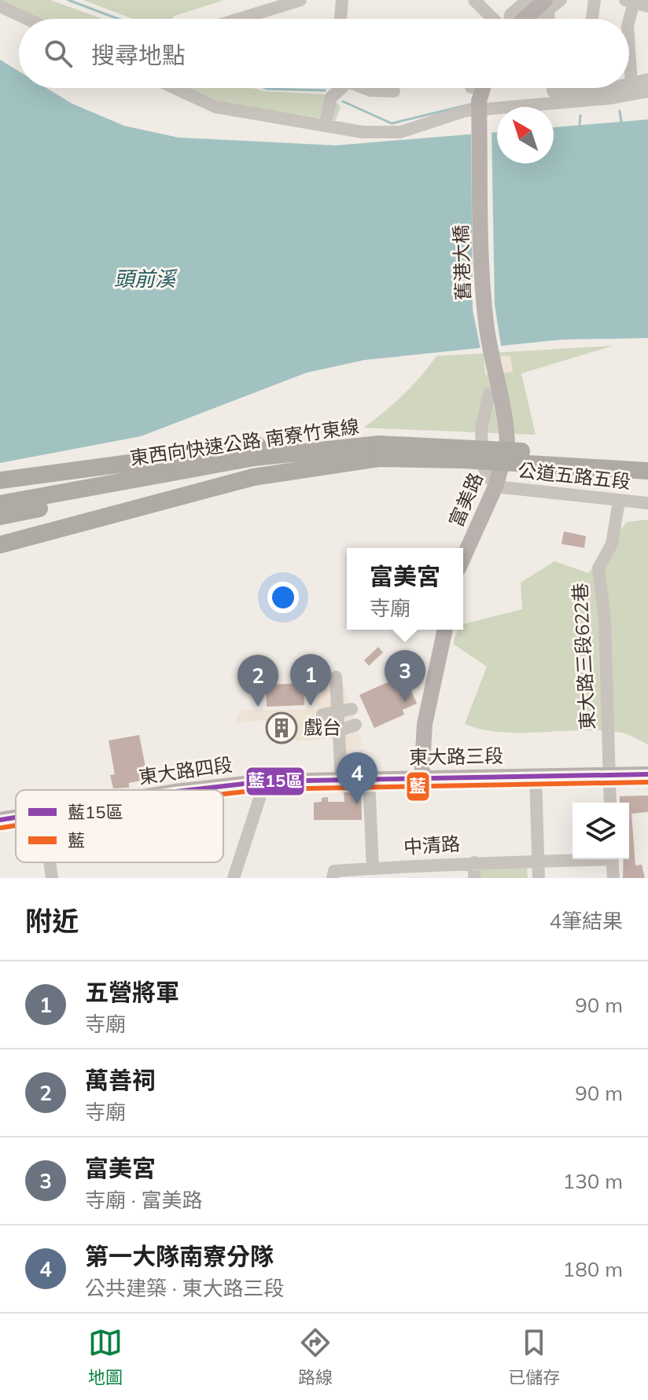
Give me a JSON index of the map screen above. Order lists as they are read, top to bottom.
{
  "streets": {
    "highway": ["東西向快速公路 南寮竹東線"],
    "main road": [
      "舊港大橋",
      "富美路",
      "東大路三段",
      "東大路四段"
    ],
    "street": ["公道五路五段", "東大路三段622巷", "中清路"]
  },
  "crossings": [
    ["舊港大橋", "富美路"],
    ["公道五路五段", "富美路"],
    ["公道五路五段", "東大路三段622巷"],
    ["東大路三段622巷", "東大路三段"],
    ["東大路三段", "東大路四段"]
  ],
  "water": ["頭前溪"],
  "places": {
    "building": ["戲台"]
  },
  "lines": ["transit line 藍15區", "transit line 藍"],
  "legend": ["藍15區", "藍"],
  "north": "top left",
  "page": {
    "search": "搜尋地點",
    "popup": ["富美宮", "寺廟"],
    "pins": [
      "3",
      "1",
      "2",
      "4"
    ],
    "heading": ["附近", "4筆結果"],
    "list": [
      {
        "mark": "1",
        "name": "五營將軍",
        "note": "寺廟",
        "value": "90 m"
      },
      {
        "mark": "2",
        "name": "萬善祠",
        "note": "寺廟",
        "value": "90 m"
      },
      {
        "mark": "3",
        "name": "富美宮",
        "note": "寺廟 · 富美路",
        "value": "130 m"
      },
      {
        "mark": "4",
        "name": "第一大隊南寮分隊",
        "note": "公共建築 · 東大路三段",
        "value": "180 m"
      }
    ],
    "nav": ["地圖", "路線", "已儲存"]
  }
}
